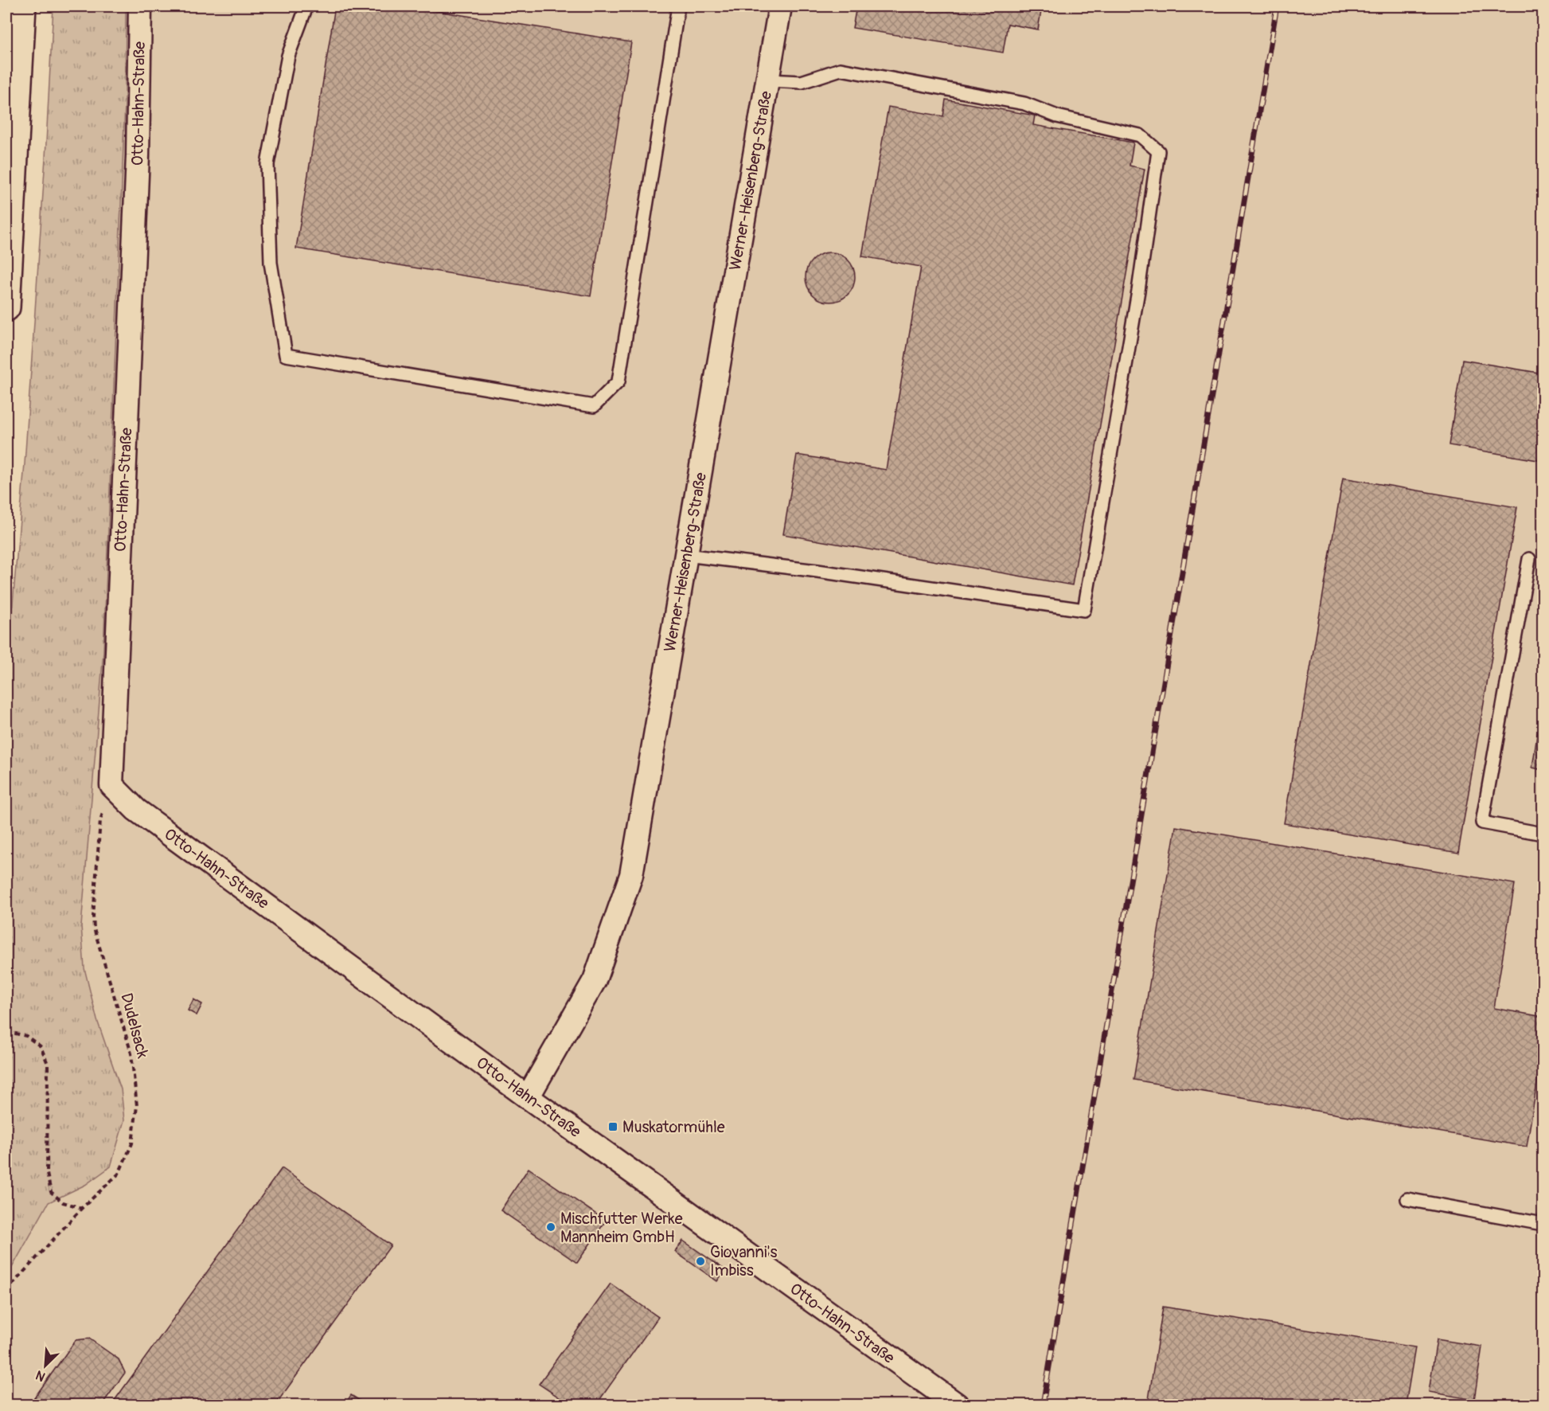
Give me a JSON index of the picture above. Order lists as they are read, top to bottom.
{
  "streets": {
    "street": ["Otto-Hahn-Straße", "Werner-Heisenberg-Straße"],
    "path": ["Dudelsack"]
  },
  "crossings": [
    ["Otto-Hahn-Straße", "Werner-Heisenberg-Straße"],
    ["Otto-Hahn-Straße", "Dudelsack"]
  ],
  "places": {
    "transit": ["Muskatormühle"],
    "other": ["Mischfutter Werke Mannheim GmbH", "Giovanni's Imbiss"]
  },
  "north": "bottom left"
}
